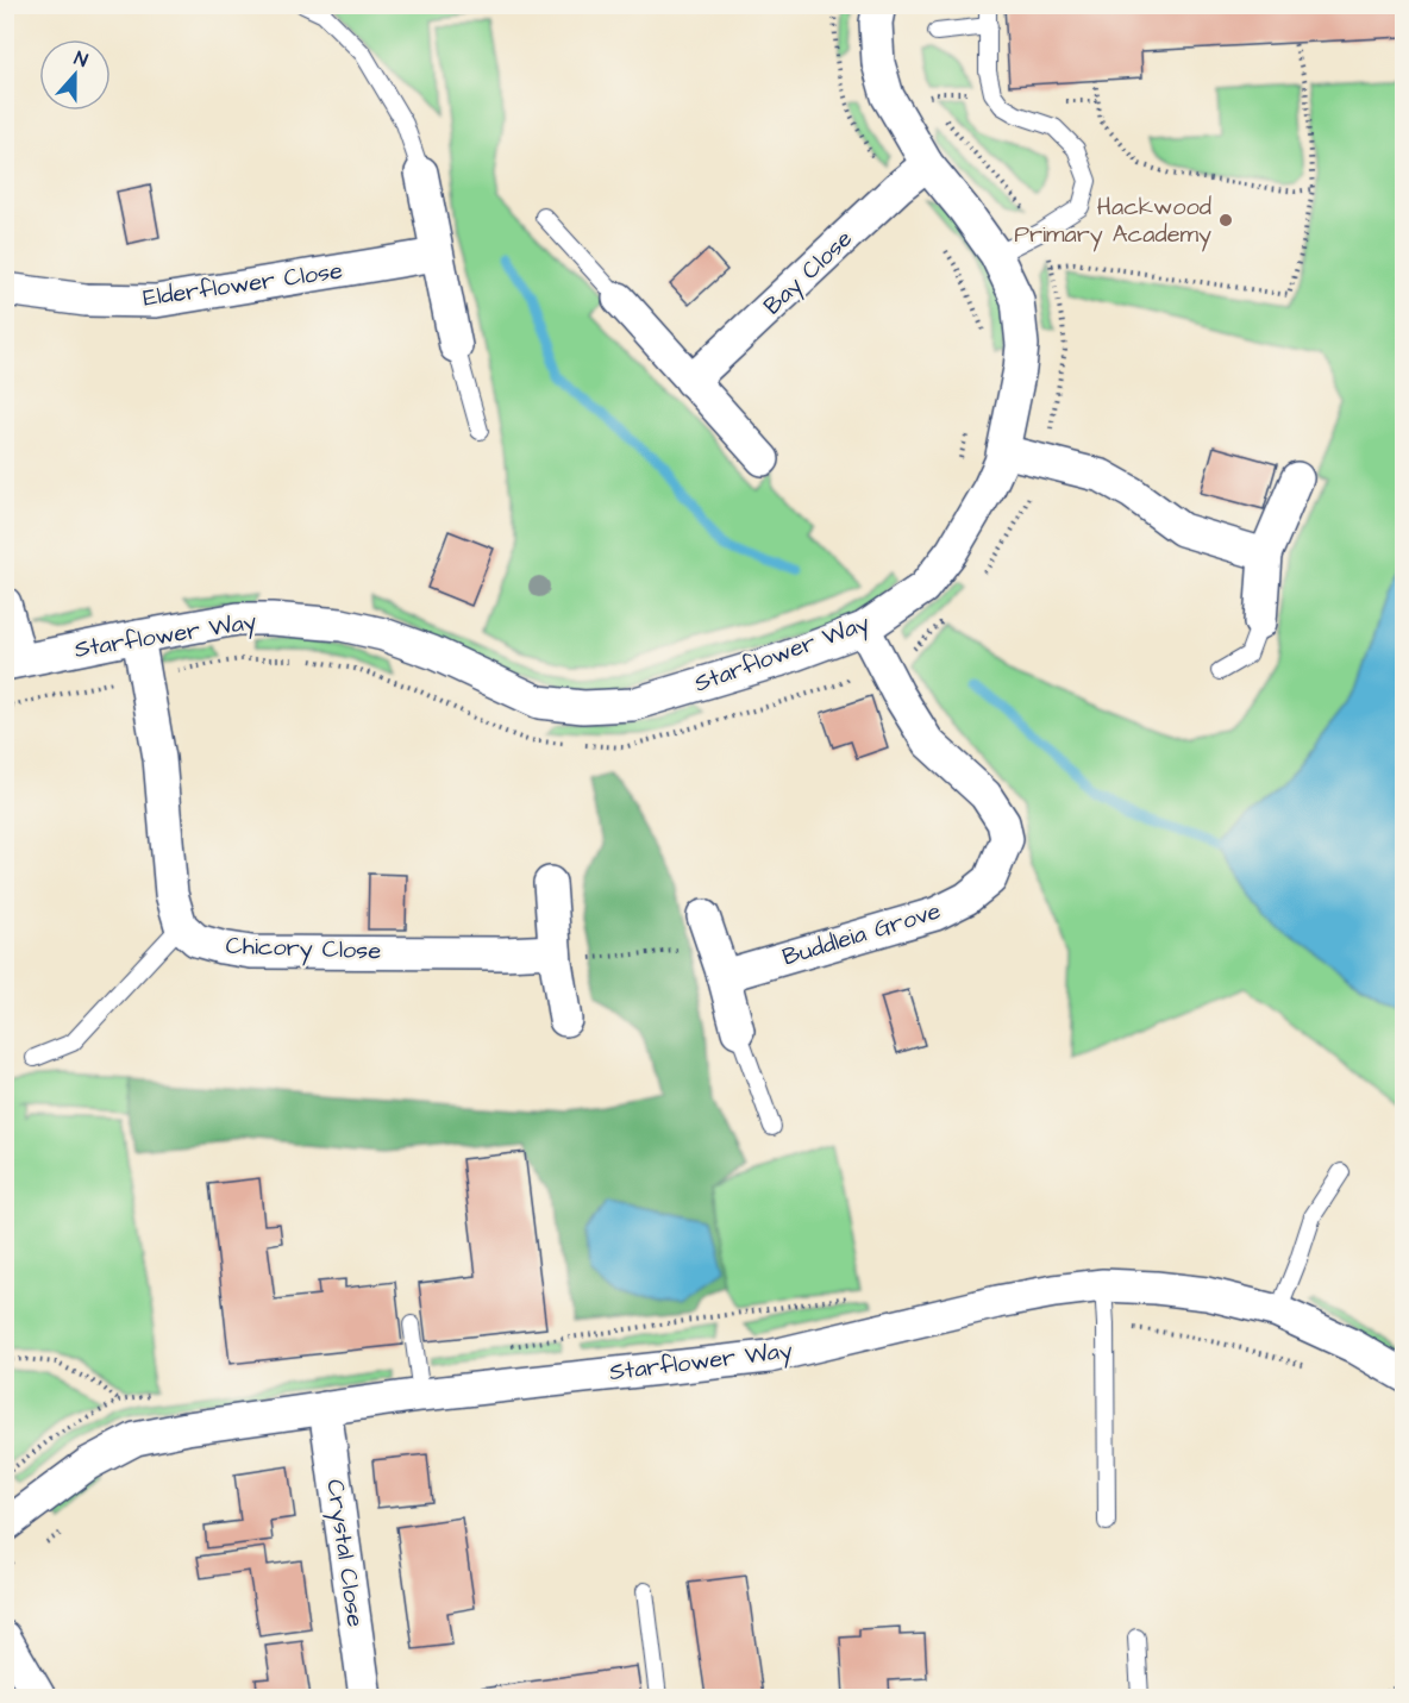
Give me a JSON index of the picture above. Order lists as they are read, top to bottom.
{
  "streets": {
    "street": [
      "Bay Close",
      "Elderflower Close",
      "Starflower Way",
      "Buddleia Grove",
      "Chicory Close",
      "Crystal Close"
    ]
  },
  "crossings": [
    ["Bay Close", "Starflower Way"],
    ["Starflower Way", "Buddleia Grove"],
    ["Starflower Way", "Crystal Close"]
  ],
  "places": ["Hackwood Primary Academy"],
  "north": "top"
}
